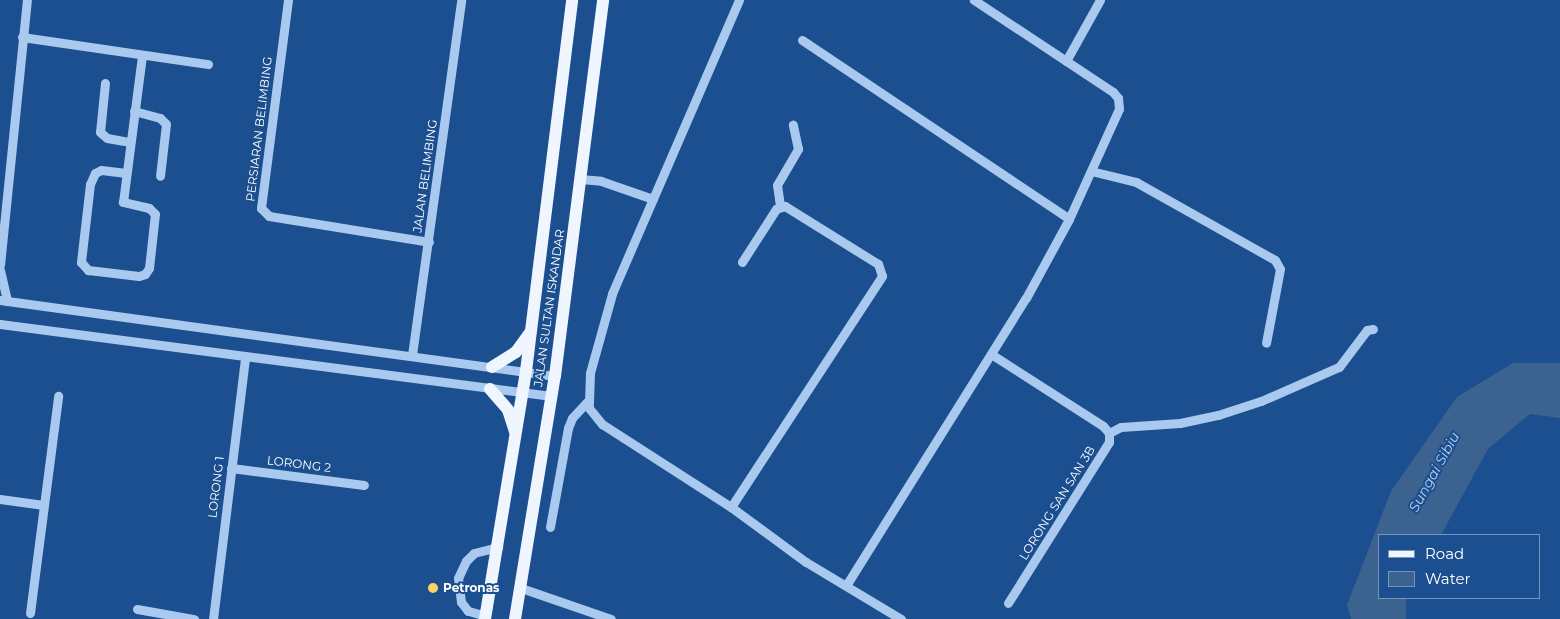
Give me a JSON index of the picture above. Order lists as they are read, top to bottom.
{
  "streets": {
    "main road": ["JALAN SULTAN ISKANDAR"],
    "street": [
      "PERSIARAN BELIMBING",
      "JALAN BELIMBING",
      "LORONG 2",
      "LORONG 1",
      "LORONG SAN SAN 3B"
    ]
  },
  "crossings": [
    ["PERSIARAN BELIMBING", "JALAN BELIMBING"],
    ["LORONG 2", "LORONG 1"]
  ],
  "water": ["Sungai Sibiu"],
  "places": ["Petronas"],
  "legend": ["Road", "Water"]
}
